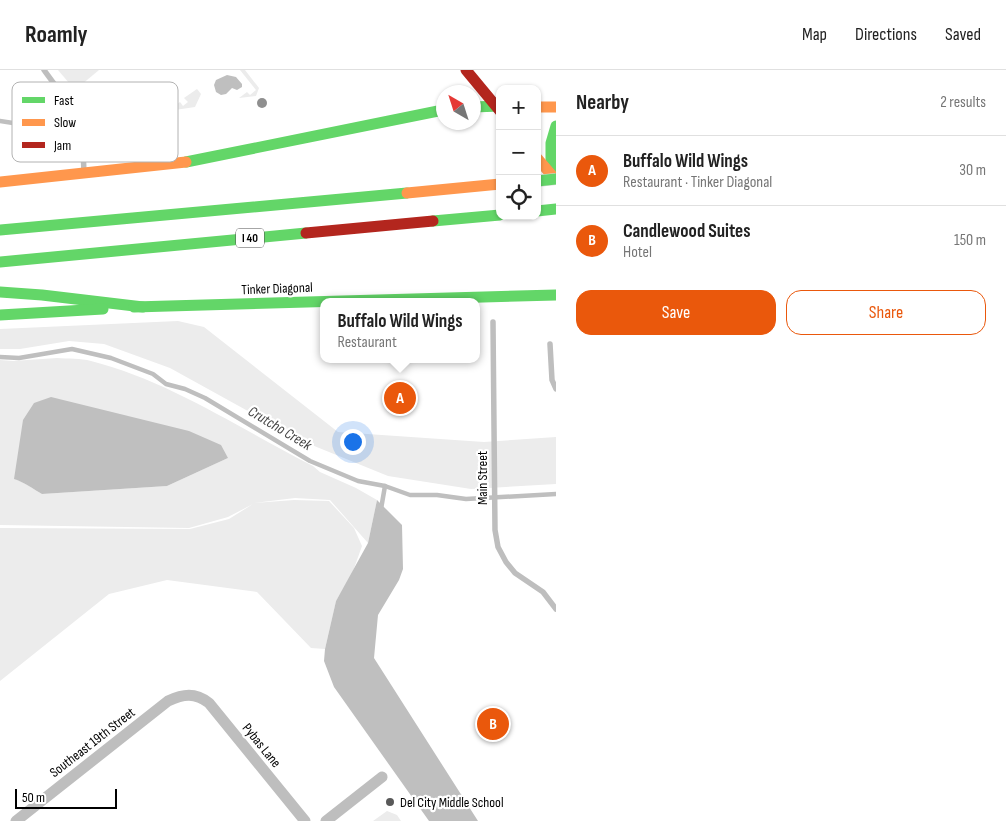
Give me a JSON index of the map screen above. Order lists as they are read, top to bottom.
{
  "streets": {
    "main road": ["I 40", "Tinker Diagonal"],
    "street": ["Southeast 19th Street", "Pybas Lane"],
    "lane": ["Main Street"]
  },
  "crossings": [
    ["Southeast 19th Street", "Pybas Lane"]
  ],
  "water": ["Crutcho Creek"],
  "places": ["Del City Middle School"],
  "legend": ["Fast", "Slow", "Jam"],
  "scale_bar": "50 m",
  "north": "top left",
  "page": {
    "header": "Roamly",
    "nav": ["Map", "Directions", "Saved"],
    "heading": ["Nearby", "2 results"],
    "map_buttons": ["+", "−"],
    "list": [
      {
        "mark": "A",
        "name": "Buffalo Wild Wings",
        "note": "Restaurant · Tinker Diagonal",
        "value": "30 m"
      },
      {
        "mark": "B",
        "name": "Candlewood Suites",
        "note": "Hotel",
        "value": "150 m"
      }
    ],
    "buttons": ["Save", "Share"],
    "popup": ["Buffalo Wild Wings", "Restaurant"],
    "pins": ["A", "B"],
    "scale": "50 m"
  }
}
